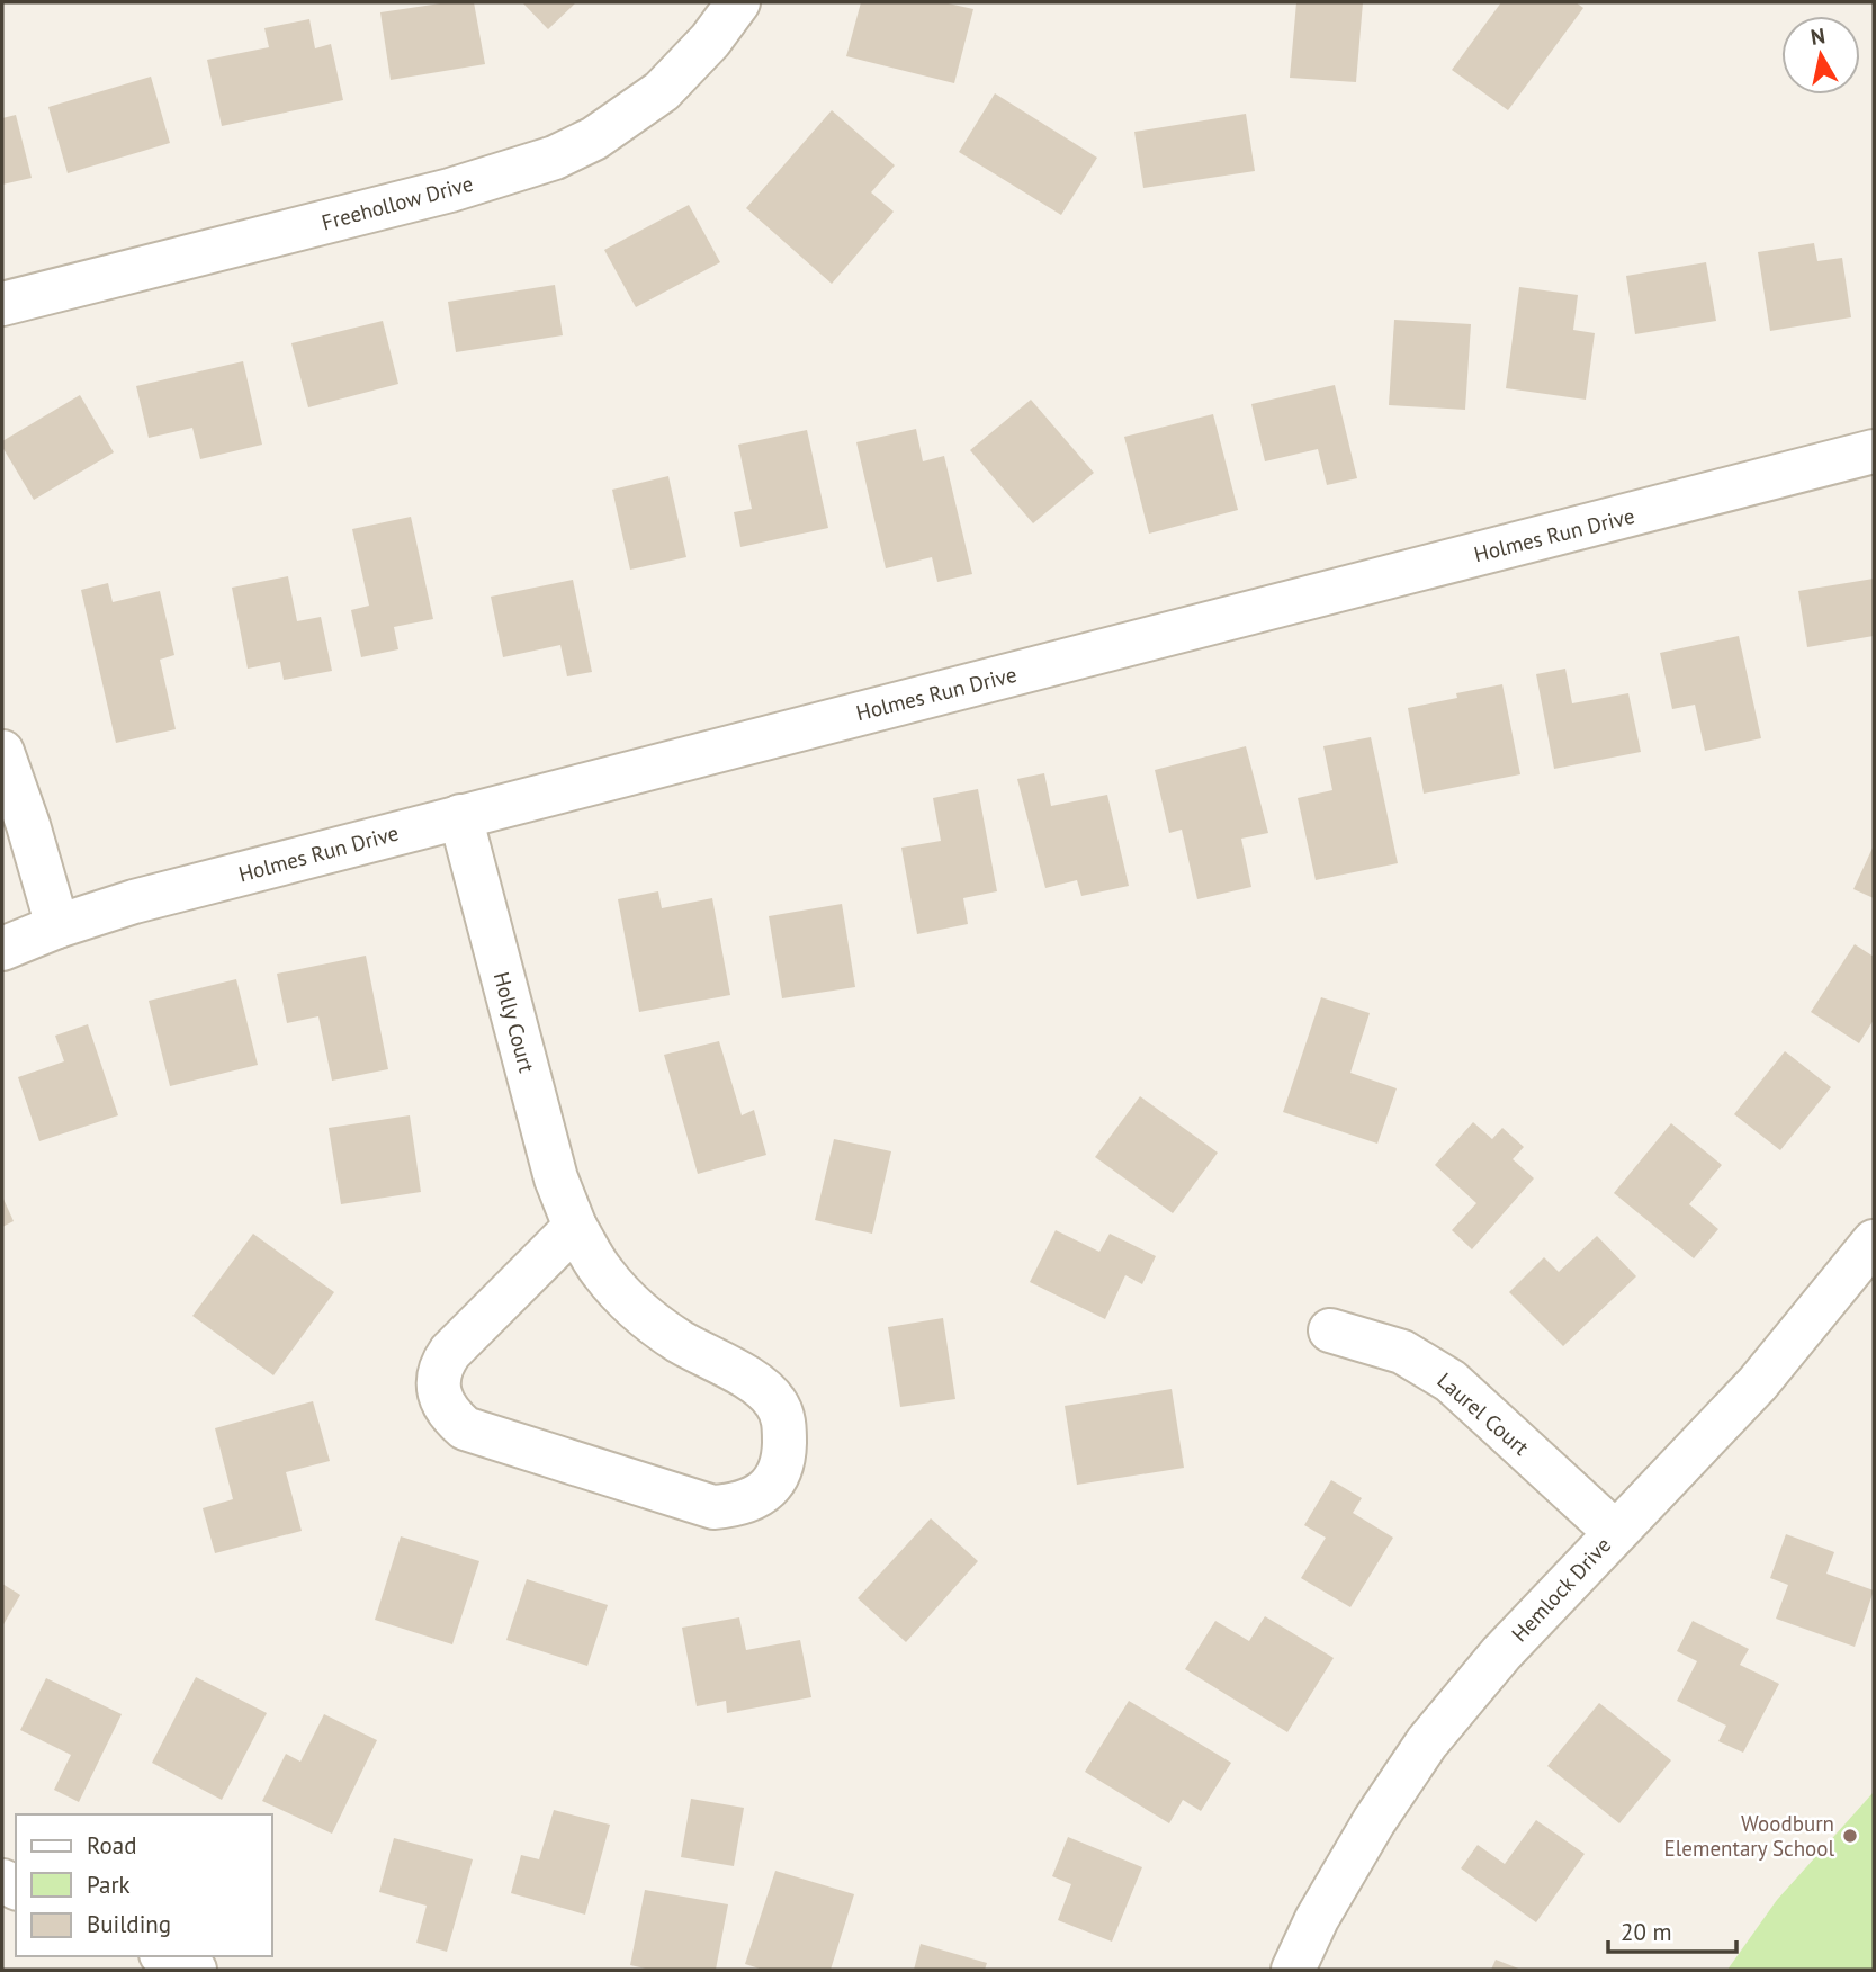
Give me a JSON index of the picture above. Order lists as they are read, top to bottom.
{
  "streets": {
    "street": [
      "Freehollow Drive",
      "Holmes Run Drive",
      "Holly Court",
      "Laurel Court",
      "Hemlock Drive"
    ]
  },
  "crossings": [
    ["Holmes Run Drive", "Holly Court"],
    ["Laurel Court", "Hemlock Drive"]
  ],
  "places": ["Woodburn Elementary School"],
  "legend": ["Road", "Park", "Building"],
  "scale_bar": "20 m",
  "north": "top"
}
